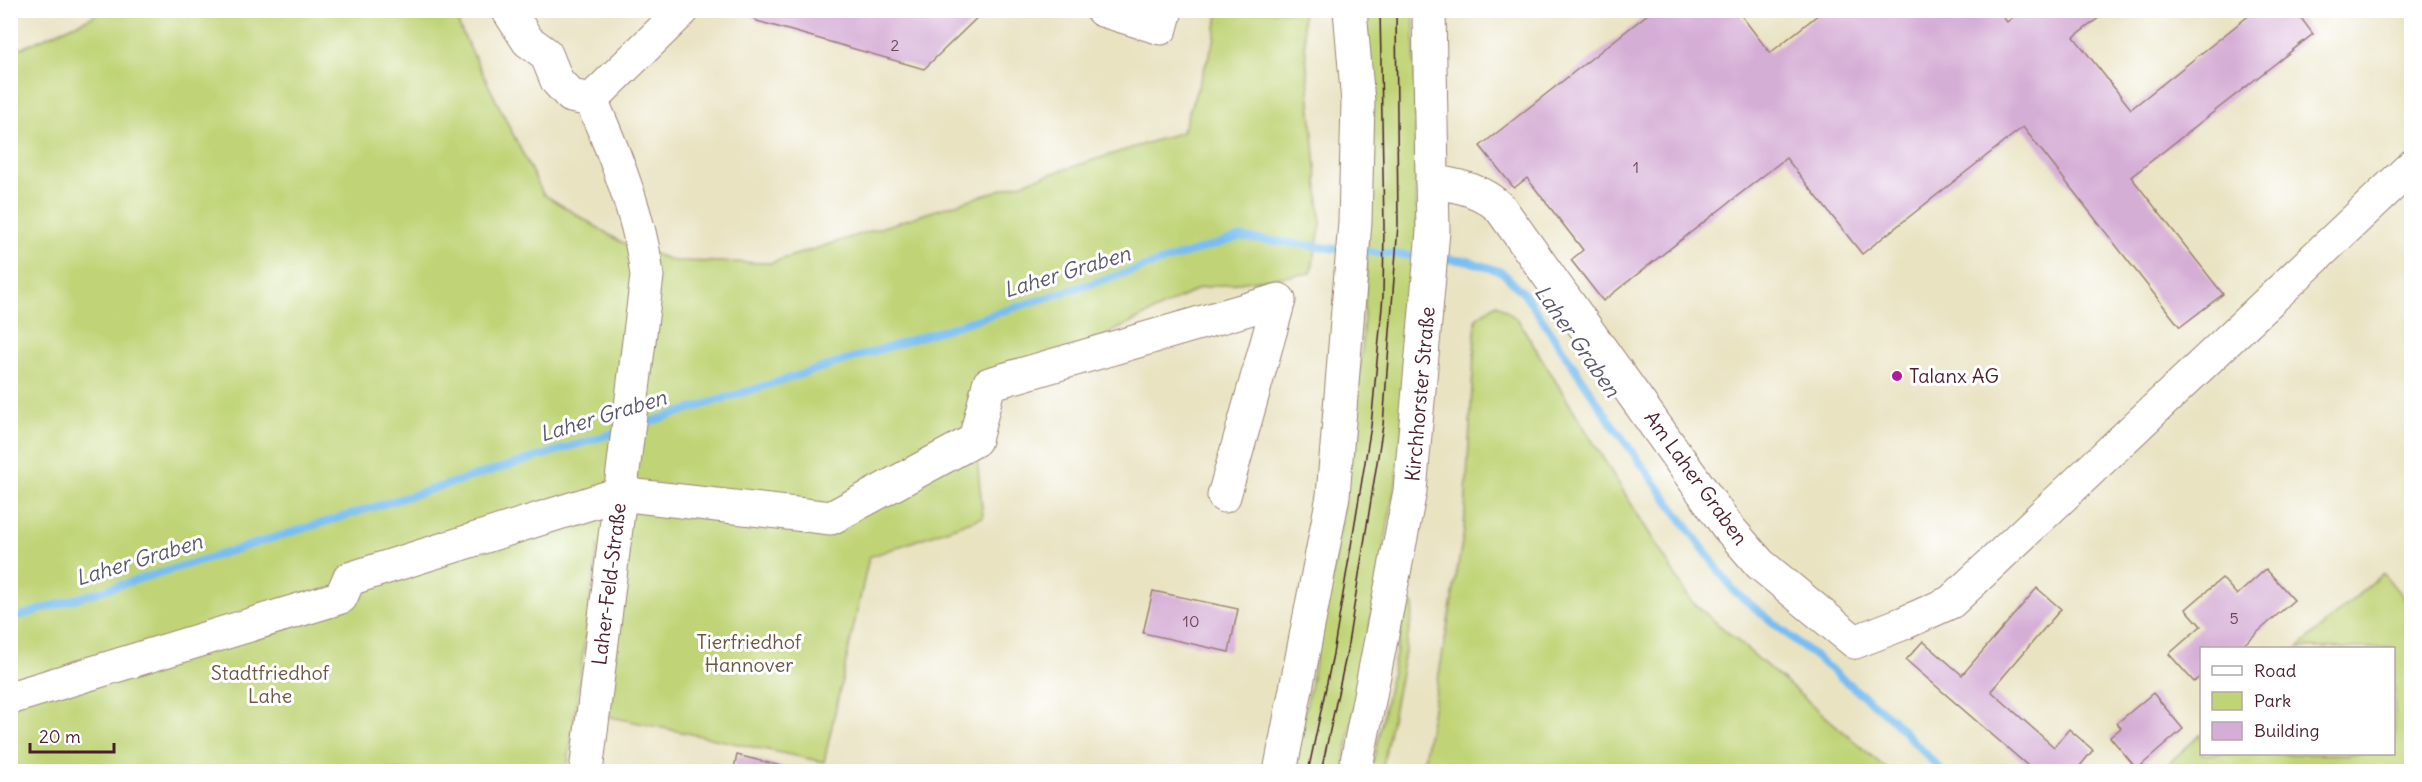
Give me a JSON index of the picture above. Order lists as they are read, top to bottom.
{
  "streets": {
    "main road": ["Kirchhorster Straße", "Am Laher Graben", "Laher-Feld-Straße"]
  },
  "crossings": [
    ["Kirchhorster Straße", "Am Laher Graben"]
  ],
  "water": ["Laher Graben"],
  "parks": ["Tierfriedhof Hannover", "Stadtfriedhof Lahe"],
  "places": ["Talanx AG"],
  "house_numbers": [
    "2",
    "1",
    "5",
    "10"
  ],
  "legend": ["Road", "Park", "Building"],
  "scale_bar": "20 m"
}
